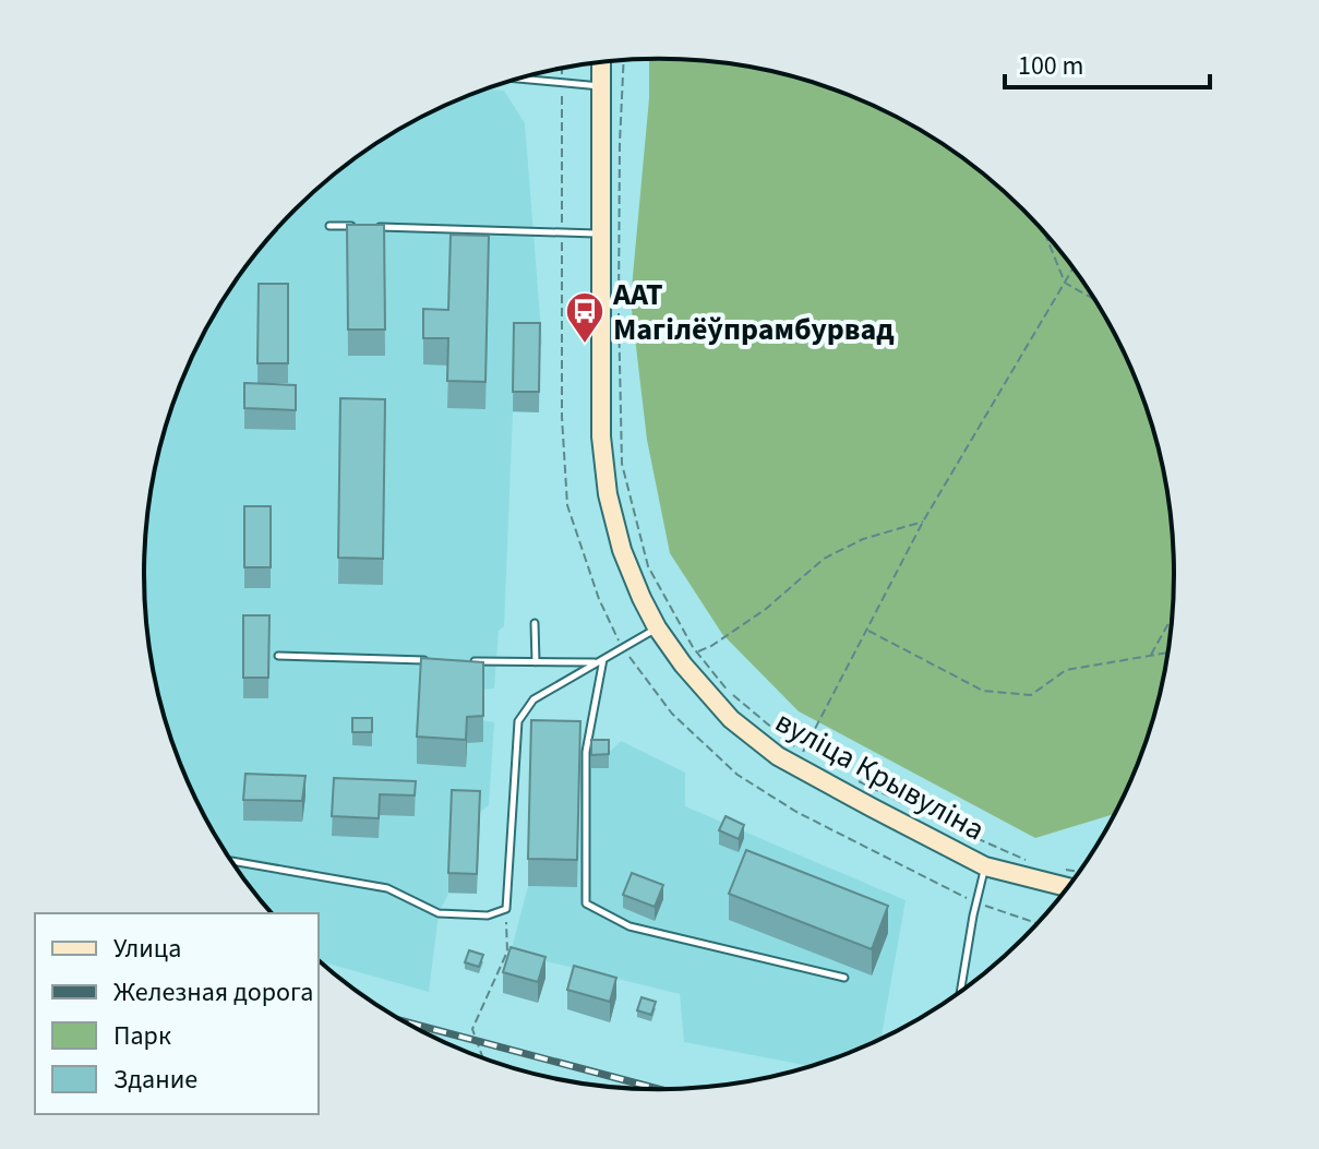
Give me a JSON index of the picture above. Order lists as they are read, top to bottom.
{
  "streets": {
    "main road": ["вуліца Крывуліна"]
  },
  "places": {
    "bus stop": ["ААТ Магілёўпрамбурвад"]
  },
  "legend": [
    "Улица",
    "Железная дорога",
    "Парк",
    "Здание"
  ],
  "scale_bar": "100 m"
}
